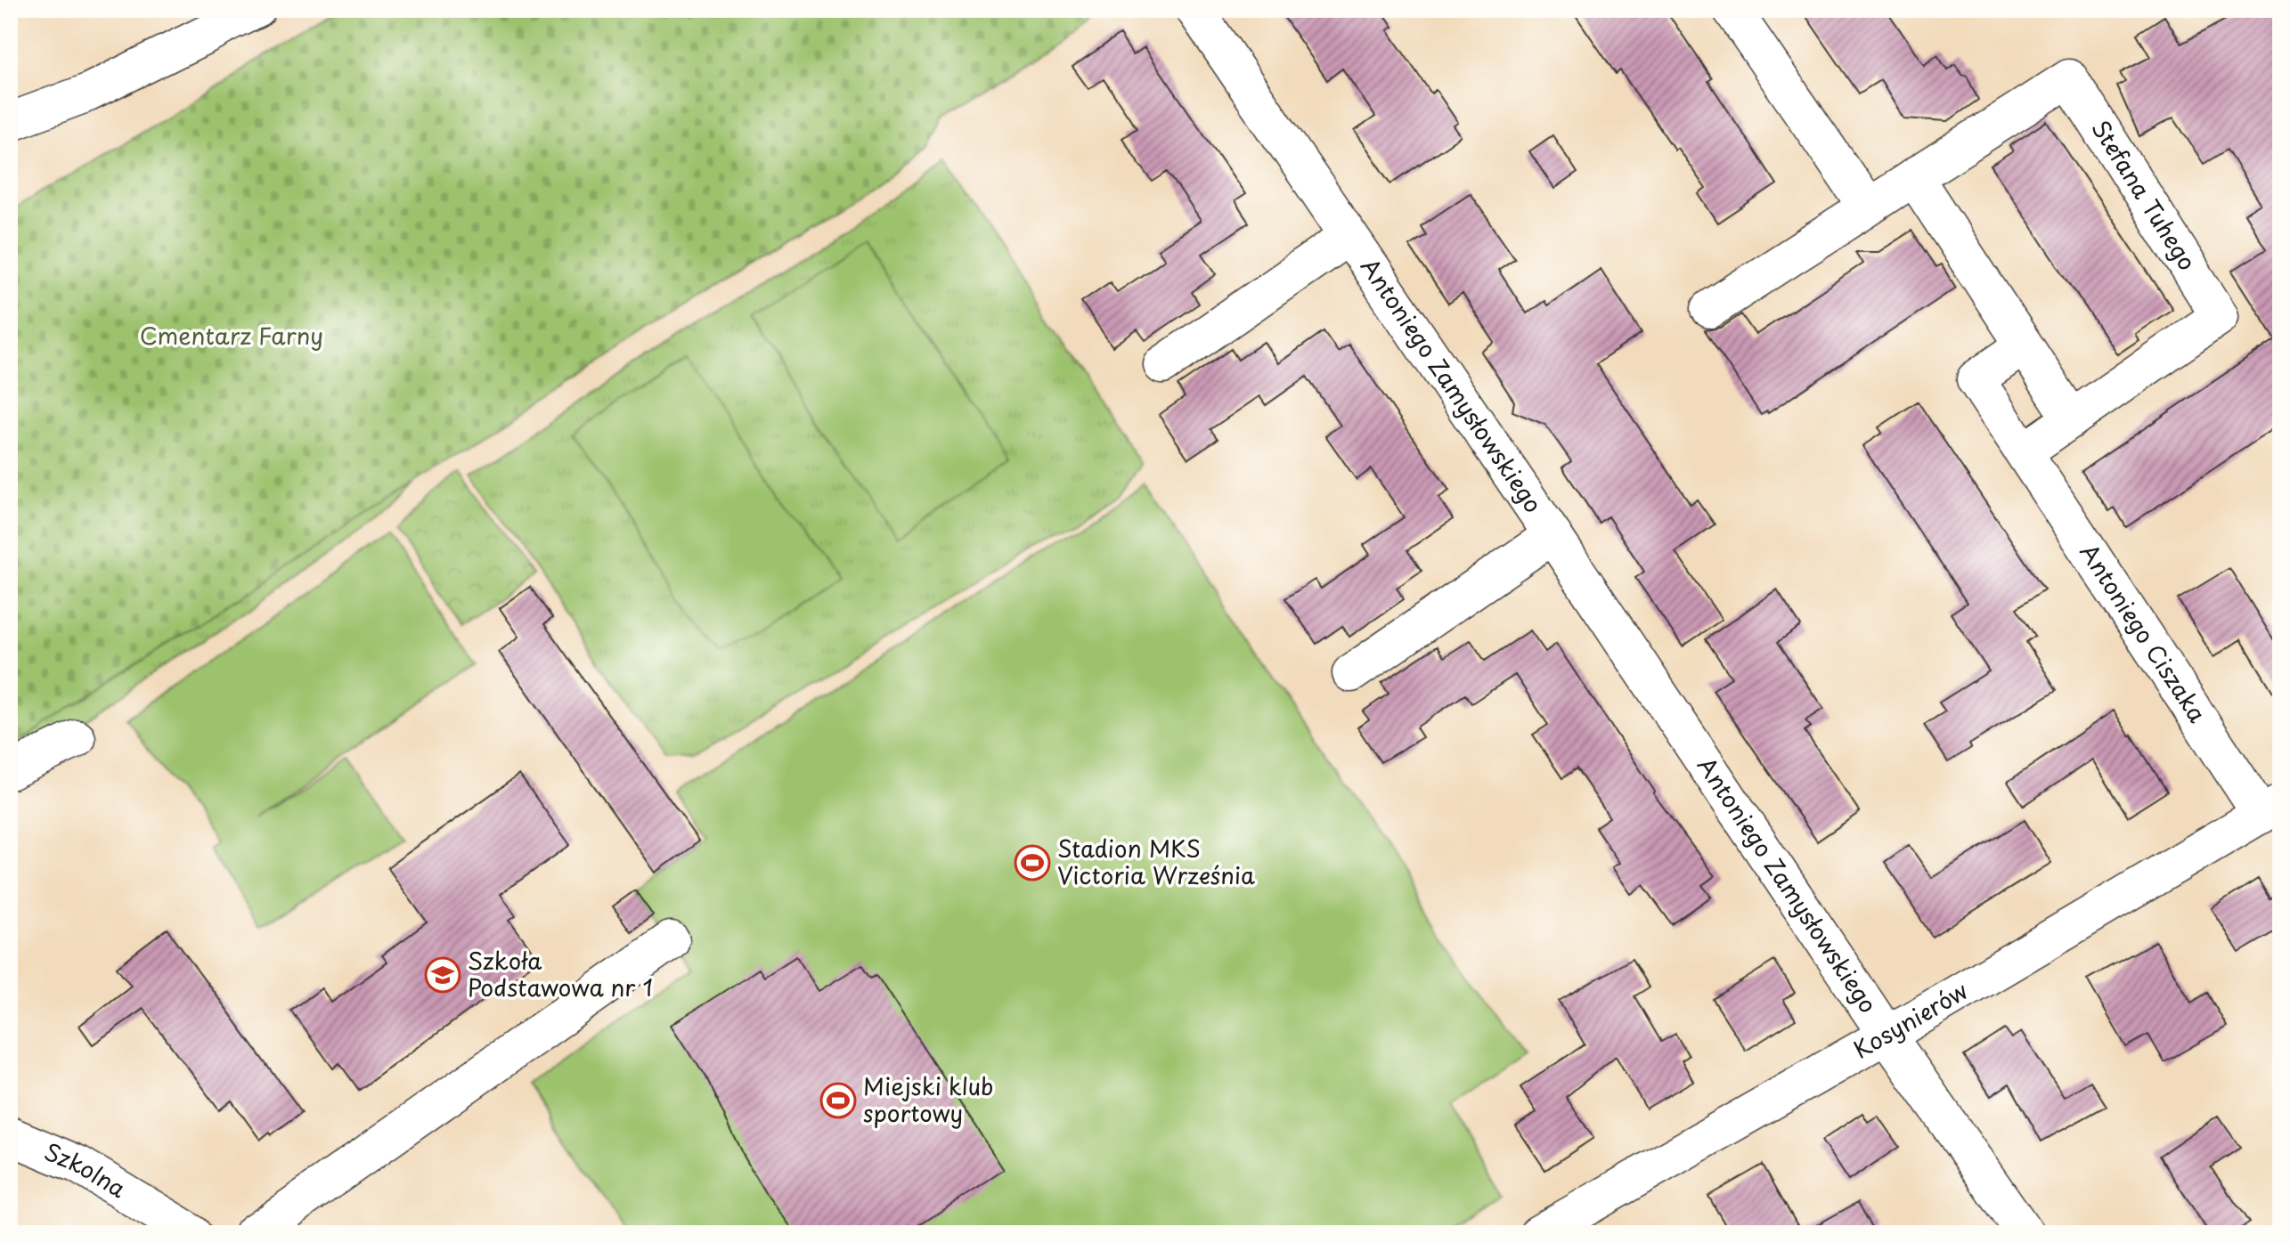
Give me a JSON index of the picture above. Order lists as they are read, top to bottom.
{
  "streets": {
    "street": [
      "Stefana Tuhego",
      "Antoniego Zamysłowskiego",
      "Antoniego Ciszaka",
      "Kosynierów",
      "Szkolna"
    ]
  },
  "crossings": [
    ["Antoniego Zamysłowskiego", "Kosynierów"],
    ["Antoniego Ciszaka", "Kosynierów"]
  ],
  "parks": ["Cmentarz Farny"],
  "places": {
    "sports": ["Stadion MKS Victoria Września", "Miejski klub sportowy"],
    "school or university": ["Szkoła Podstawowa nr 1"]
  }
}
